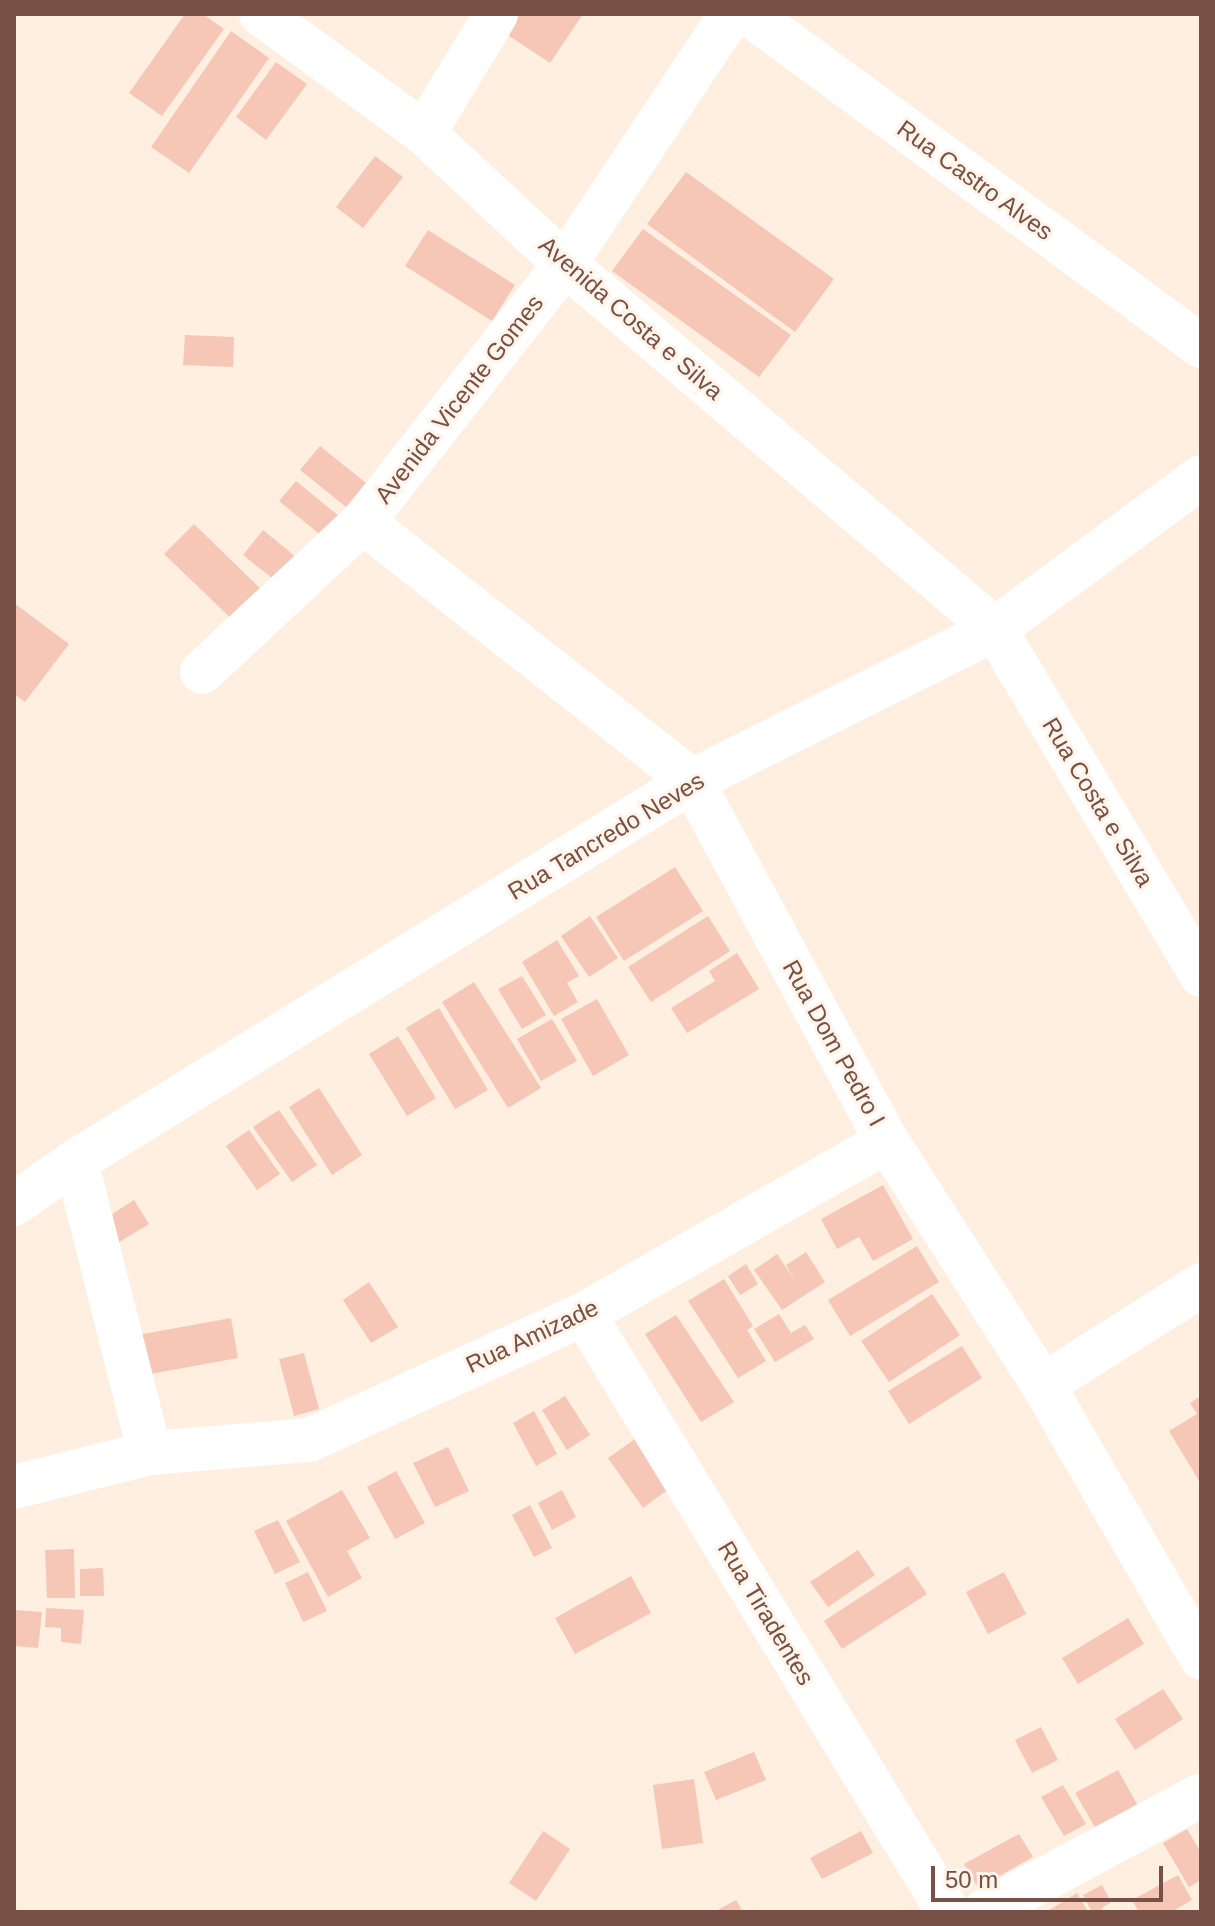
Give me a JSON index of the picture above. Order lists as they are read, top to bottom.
{
  "streets": {
    "street": [
      "Rua Castro Alves",
      "Avenida Costa e Silva",
      "Avenida Vicente Gomes",
      "Rua Costa e Silva",
      "Rua Tancredo Neves",
      "Rua Dom Pedro I",
      "Rua Amizade",
      "Rua Tiradentes"
    ]
  },
  "crossings": [
    ["Avenida Costa e Silva", "Avenida Vicente Gomes"],
    ["Avenida Costa e Silva", "Rua Costa e Silva"],
    ["Avenida Costa e Silva", "Rua Tancredo Neves"],
    ["Avenida Vicente Gomes", "Rua Dom Pedro I"],
    ["Rua Costa e Silva", "Rua Tancredo Neves"],
    ["Rua Tancredo Neves", "Rua Dom Pedro I"],
    ["Rua Dom Pedro I", "Rua Amizade"],
    ["Rua Amizade", "Rua Tiradentes"]
  ],
  "scale_bar": "50 m"
}
